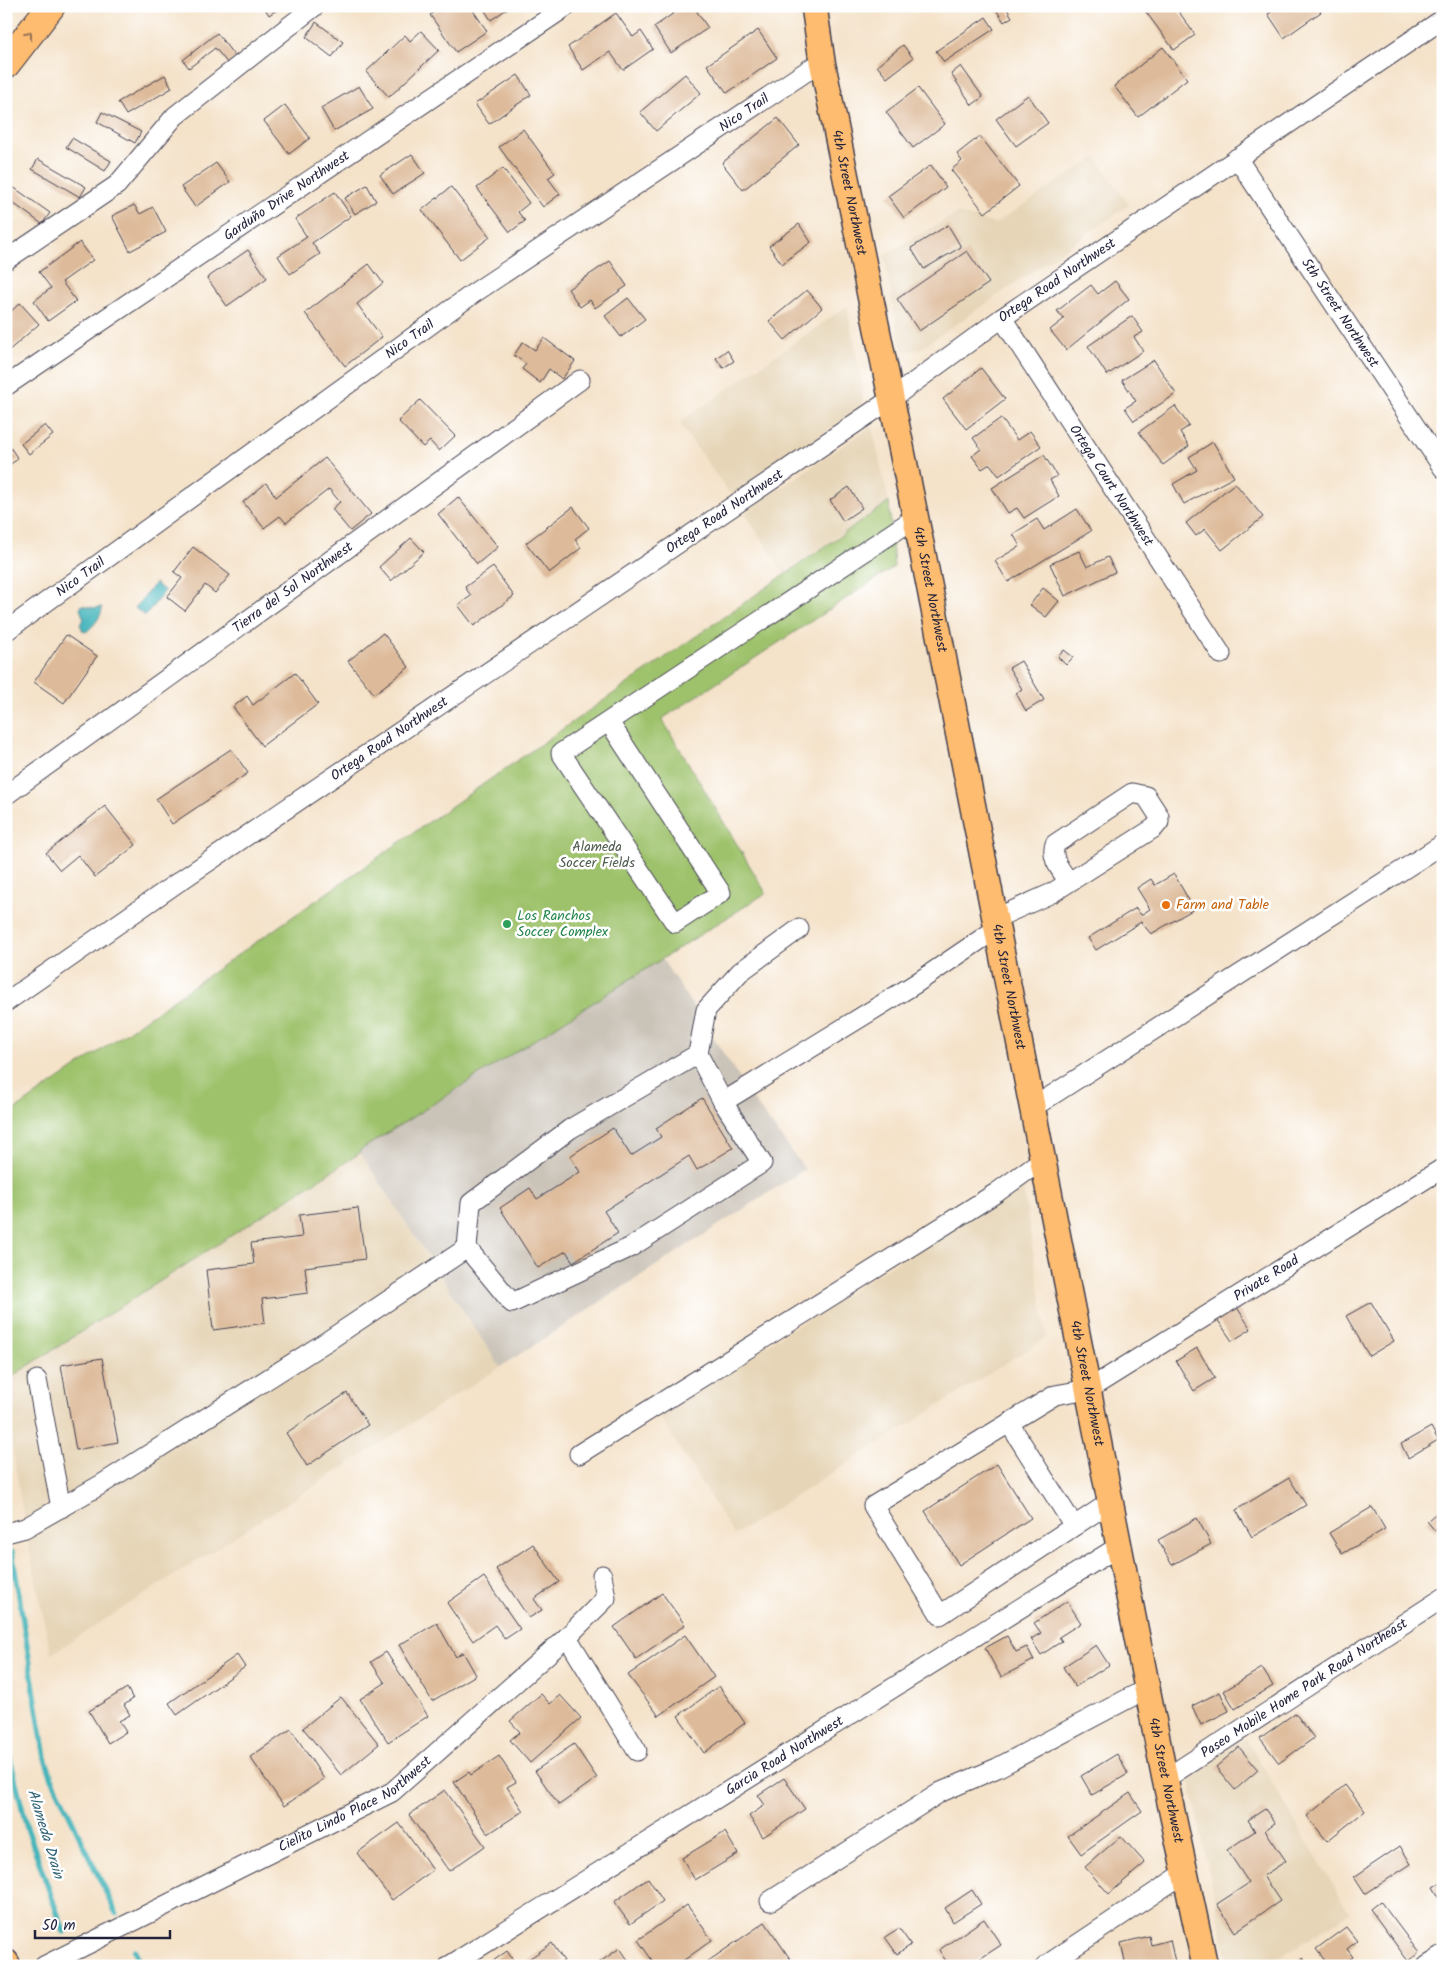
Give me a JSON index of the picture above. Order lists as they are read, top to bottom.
{
  "streets": {
    "main road": ["4th Street Northwest"],
    "street": [
      "Nico Trail",
      "Garduño Drive Northwest",
      "Ortega Road Northwest",
      "5th Street Northwest",
      "Ortega Court Northwest",
      "Tierra del Sol Northwest",
      "Private Road",
      "Paseo Mobile Home Park Road Northeast",
      "Garcia Road Northwest",
      "Cielito Lindo Place Northwest"
    ]
  },
  "crossings": [
    ["Nico Trail", "4th Street Northwest"],
    ["4th Street Northwest", "Ortega Road Northwest"],
    ["4th Street Northwest", "Private Road"],
    ["4th Street Northwest", "Paseo Mobile Home Park Road Northeast"],
    ["4th Street Northwest", "Garcia Road Northwest"],
    ["Ortega Road Northwest", "5th Street Northwest"],
    ["Ortega Road Northwest", "Ortega Court Northwest"]
  ],
  "water": ["Alameda Drain"],
  "parks": ["Alameda Soccer Fields"],
  "places": ["Farm and Table", "Los Ranchos Soccer Complex"],
  "scale_bar": "50 m"
}
